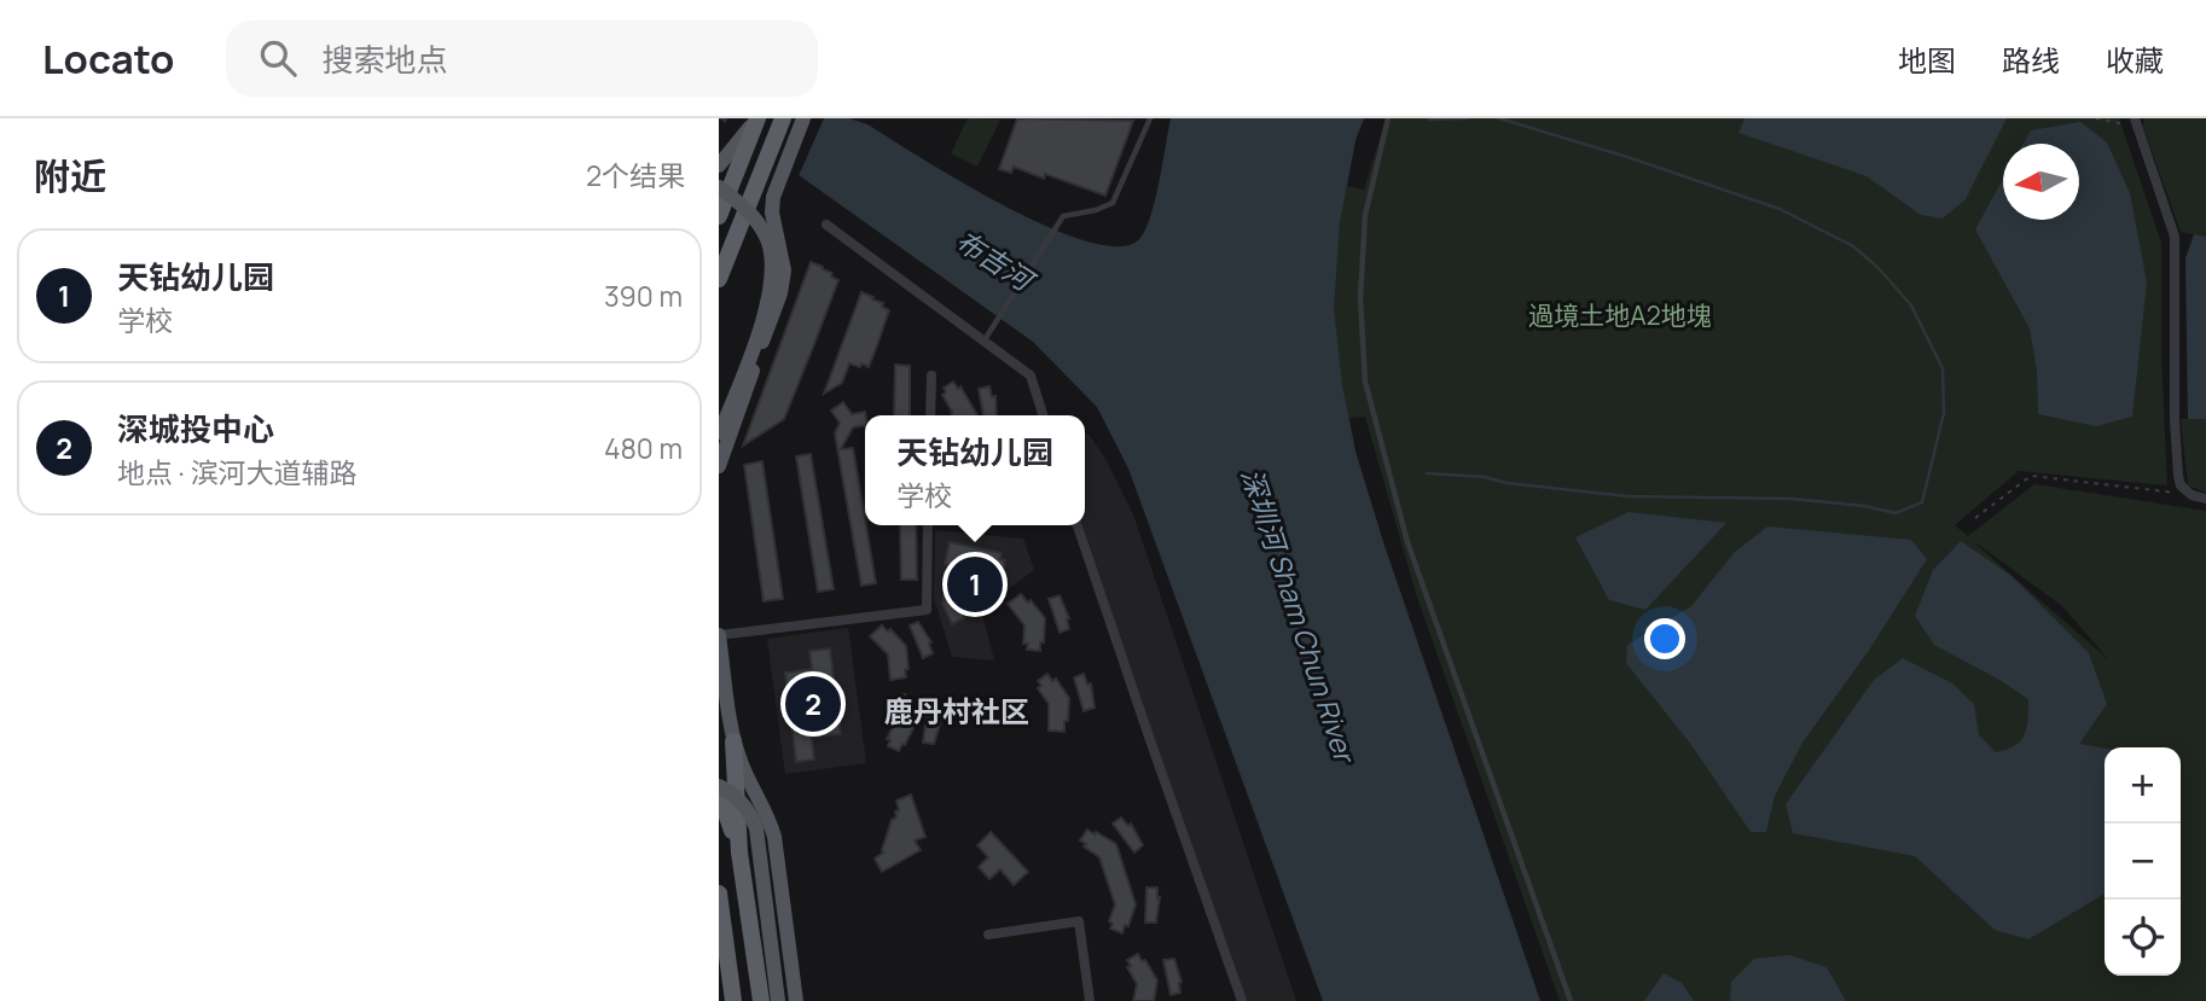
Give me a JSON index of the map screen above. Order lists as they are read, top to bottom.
{
  "districts": ["鹿丹村社区"],
  "water": ["布吉河", "深圳河 Sham Chun River"],
  "parks": ["過境土地A2地塊"],
  "north": "left",
  "page": {
    "header": "Locato",
    "search": "搜索地点",
    "nav": ["地图", "路线", "收藏"],
    "heading": ["附近", "2个结果"],
    "list": [
      {
        "mark": "1",
        "name": "天钻幼儿园",
        "note": "学校",
        "value": "390 m"
      },
      {
        "mark": "2",
        "name": "深城投中心",
        "note": "地点 · 滨河大道辅路",
        "value": "480 m"
      }
    ],
    "popup": ["天钻幼儿园", "学校"],
    "pins": ["1", "2"],
    "map_buttons": ["+", "−"]
  }
}
